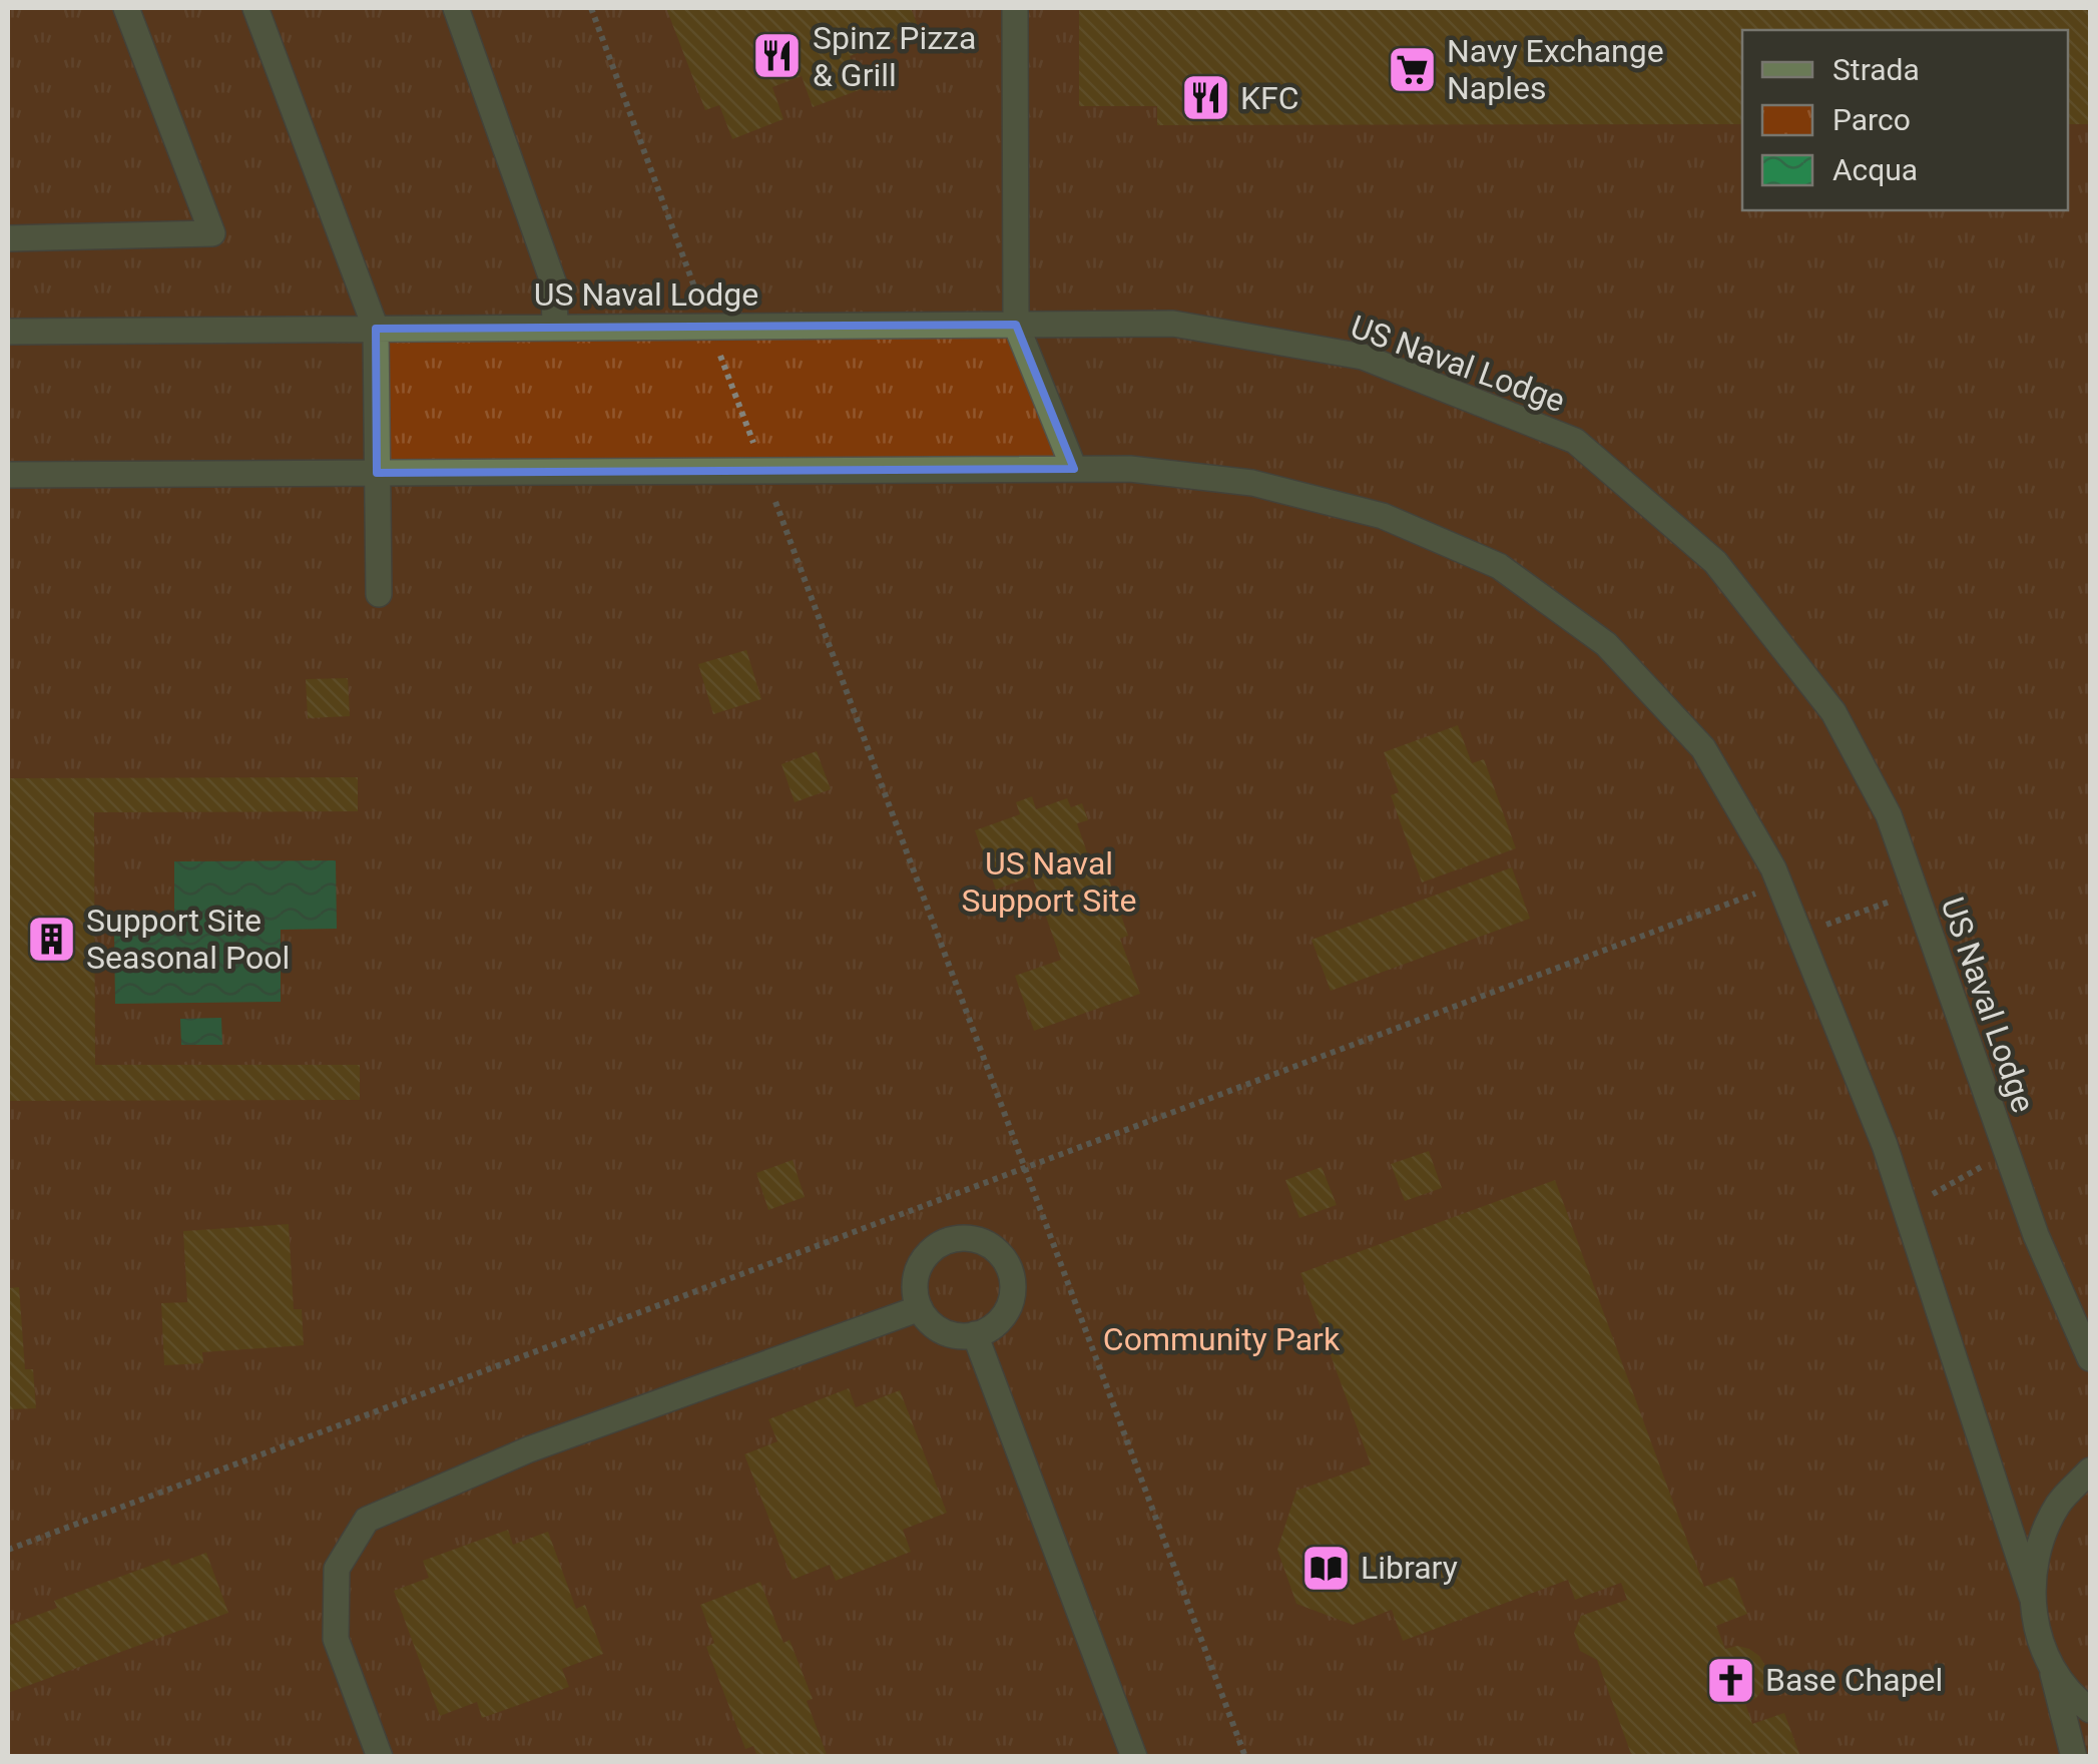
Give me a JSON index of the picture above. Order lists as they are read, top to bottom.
{
  "streets": {
    "street": ["US Naval Lodge"]
  },
  "parks": ["US Naval Support Site", "Community Park"],
  "places": {
    "restaurant": ["Spinz Pizza & Grill", "KFC"],
    "supermarket": ["Navy Exchange Naples"],
    "building": ["Support Site Seasonal Pool"],
    "library": ["Library"],
    "church": ["Base Chapel"]
  },
  "legend": ["Strada", "Parco", "Acqua"]
}
